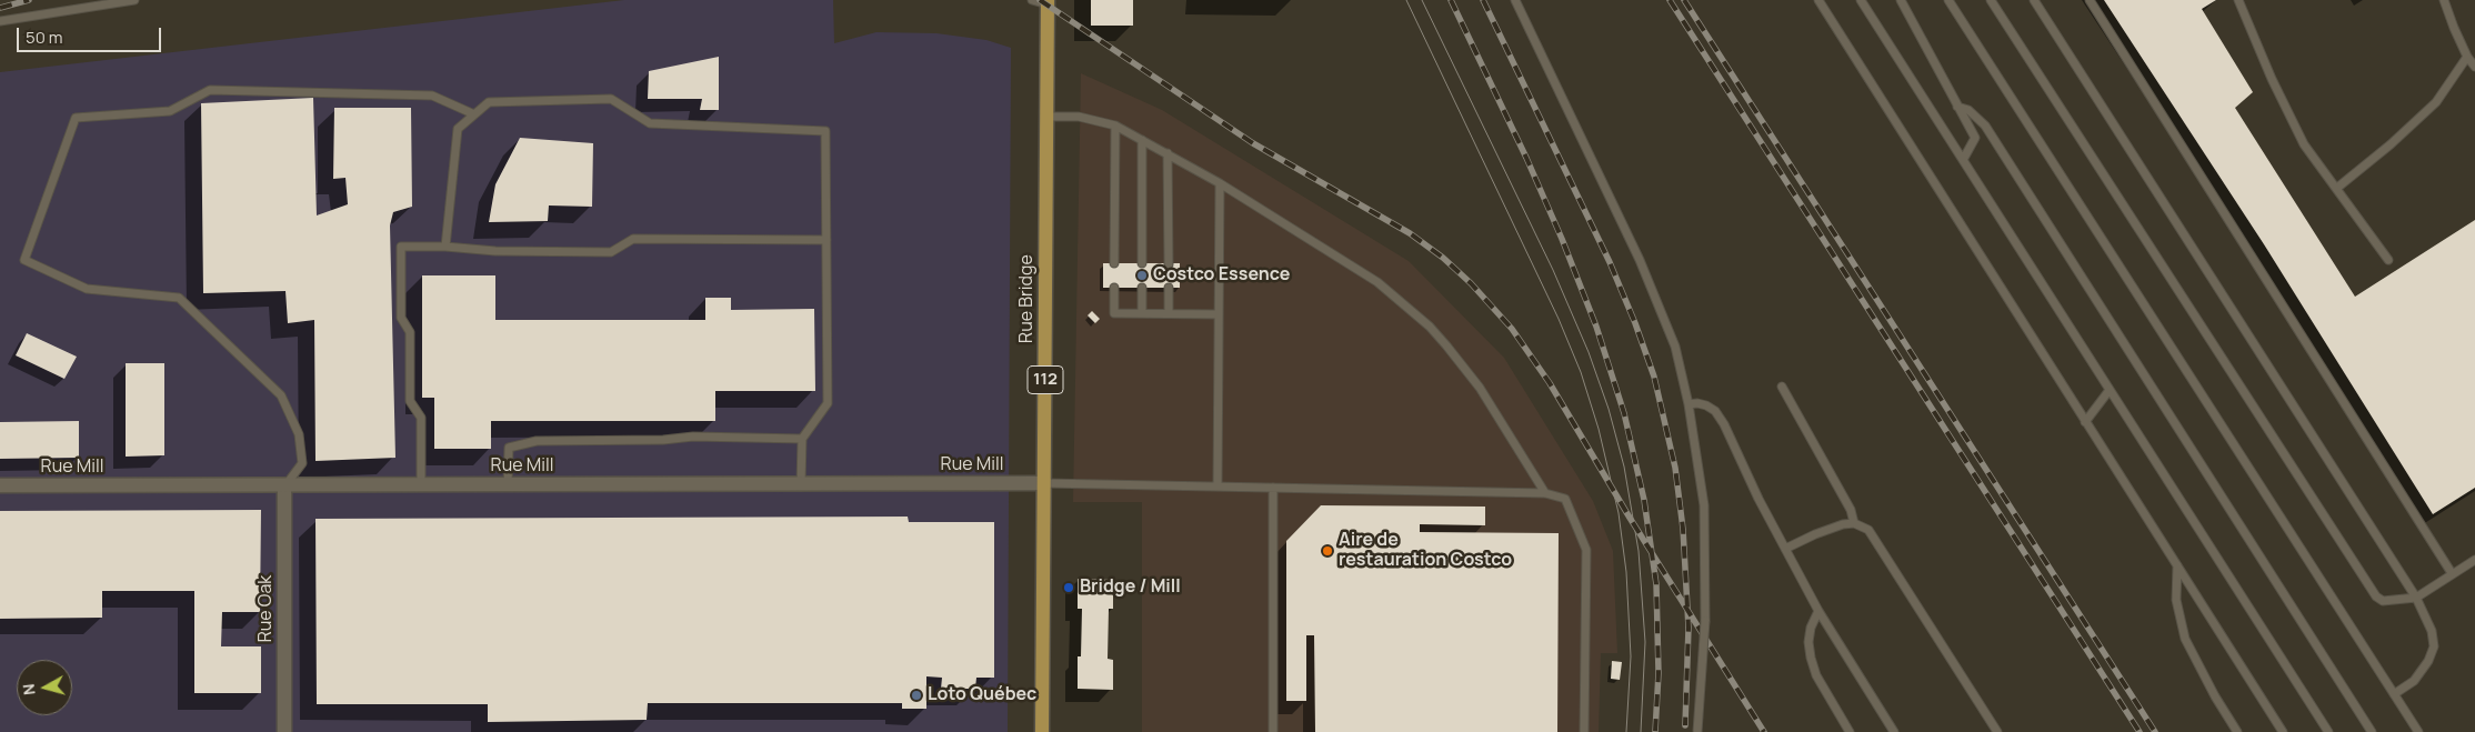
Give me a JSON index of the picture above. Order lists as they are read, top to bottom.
{
  "streets": {
    "main road": ["Rue Bridge", "112"],
    "street": ["Rue Mill", "Rue Oak"]
  },
  "crossings": [
    ["Rue Bridge", "Rue Mill"],
    ["Rue Mill", "Rue Oak"]
  ],
  "places": [
    "Costco Essence",
    "Aire de restauration Costco",
    "Bridge / Mill",
    "Loto Québec"
  ],
  "scale_bar": "50 m",
  "north": "left"
}
